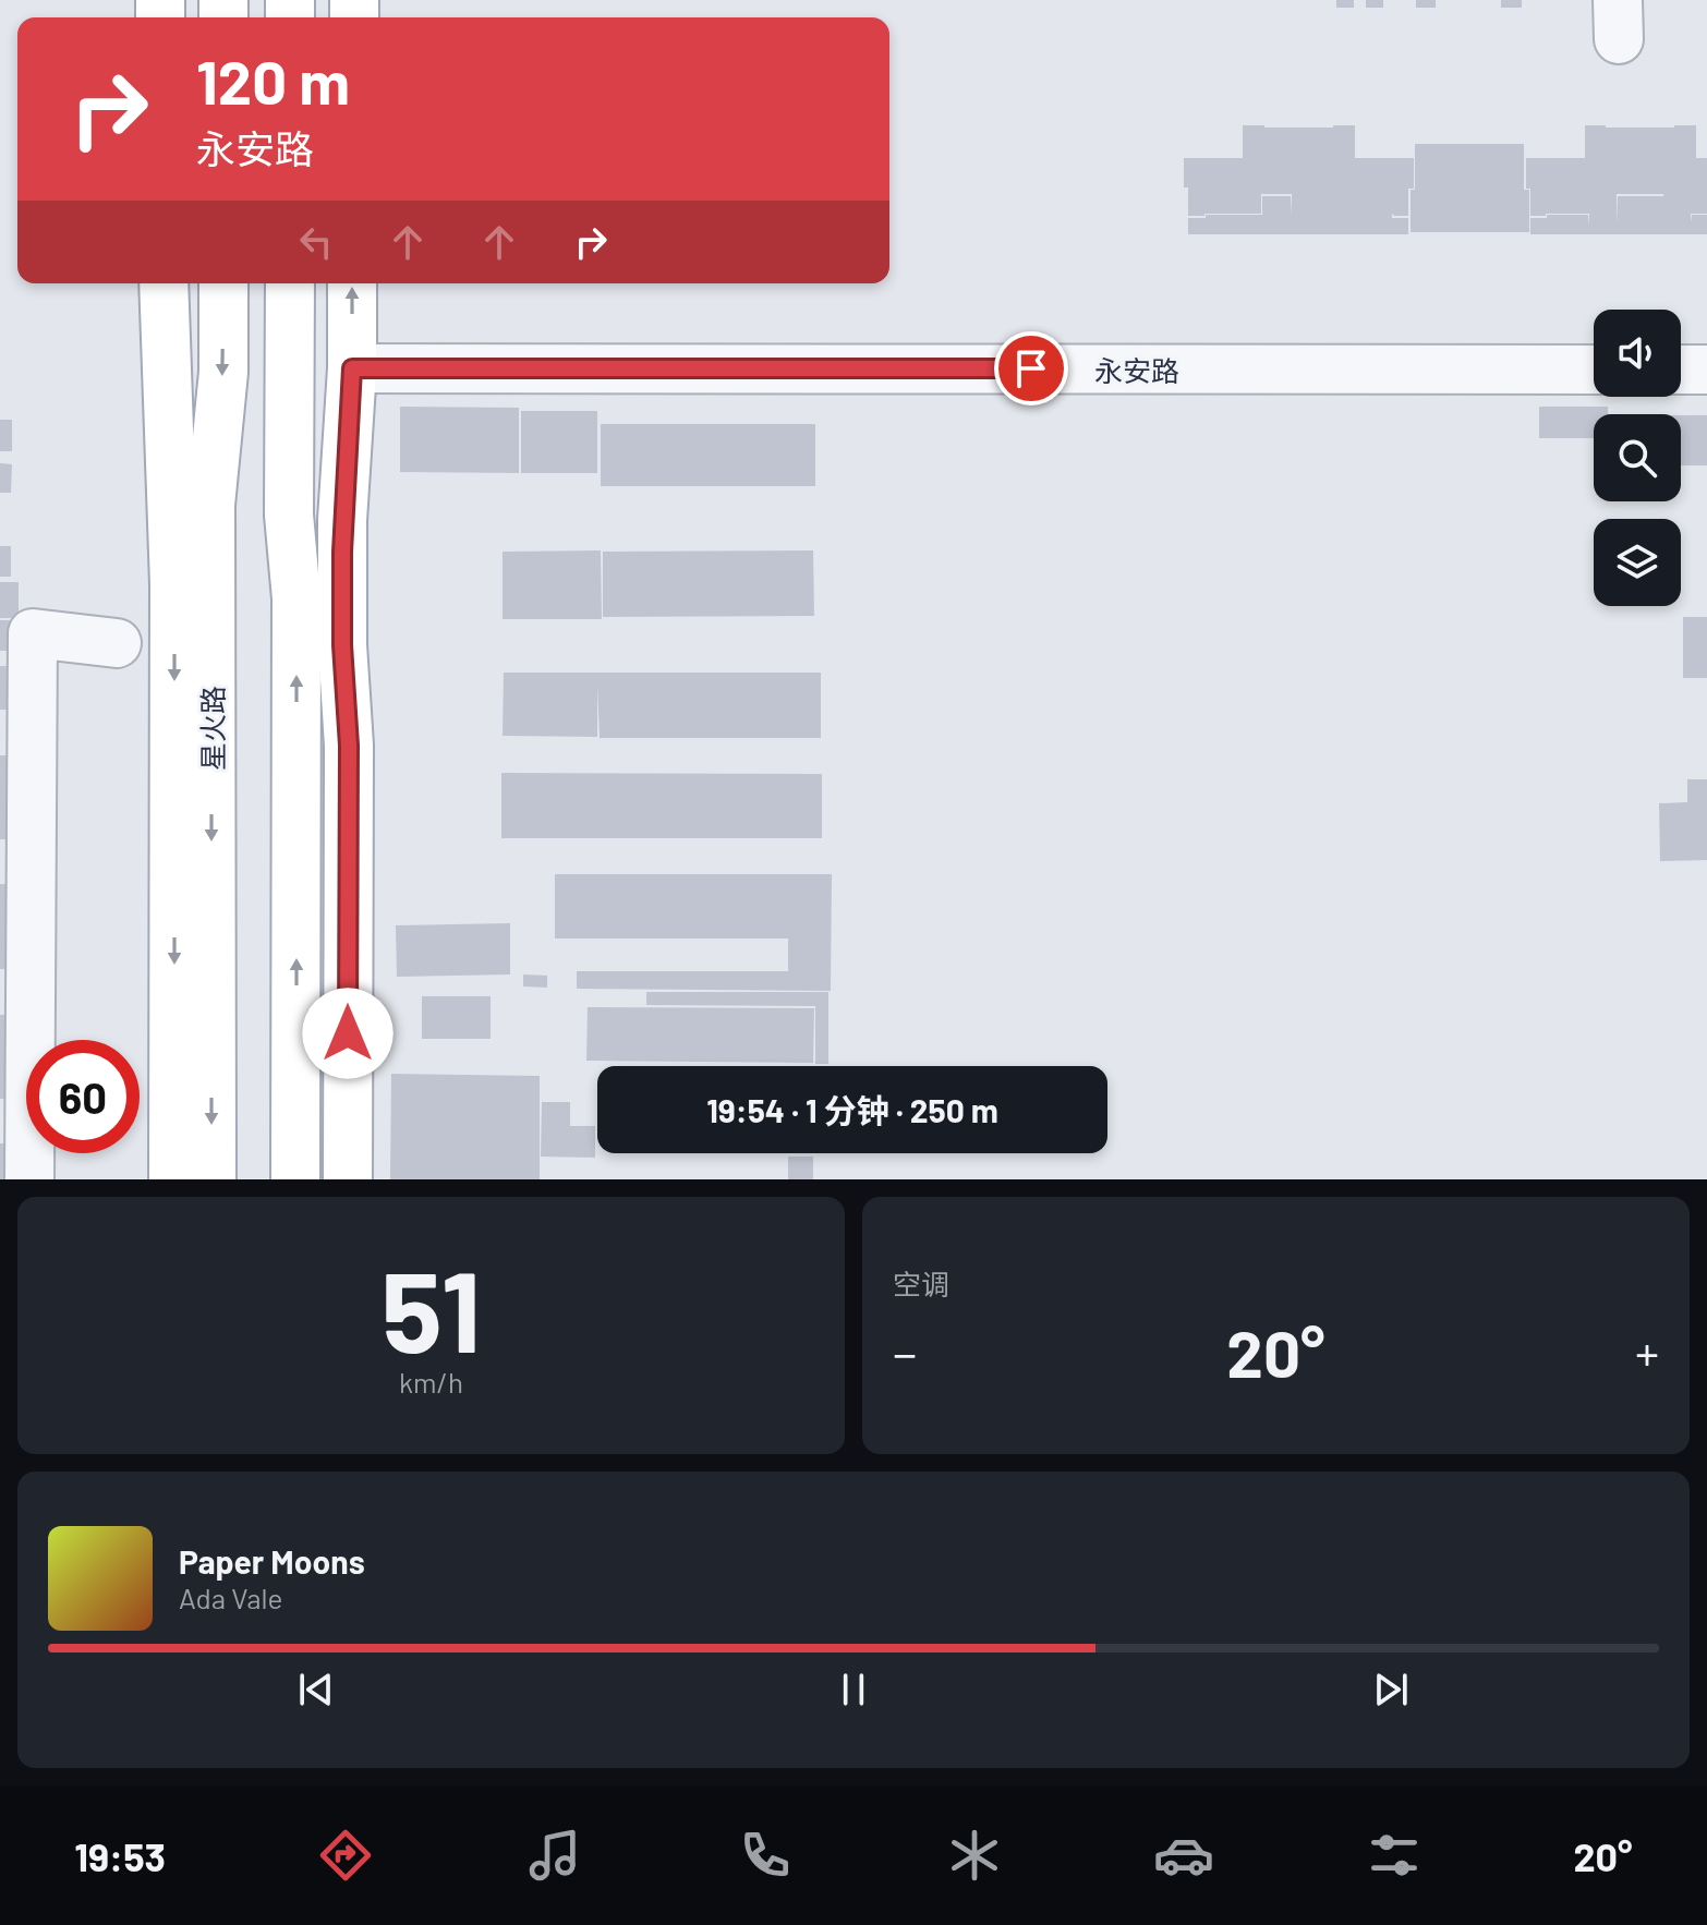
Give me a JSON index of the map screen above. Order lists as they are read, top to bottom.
{
  "streets": {
    "main road": ["星火路"],
    "street": ["永安路"]
  },
  "page": {
    "turn": ["120 m", "永安路"],
    "limit": "60",
    "trip": "19:54 · 1 分钟 · 250 m",
    "tile": [
      ["51", "km/h"],
      "空调"
    ],
    "heat": ["−", "20°", "+"],
    "song": ["Paper Moons", "Ada Vale"],
    "tabs": ["19:53", "20°"]
  }
}
